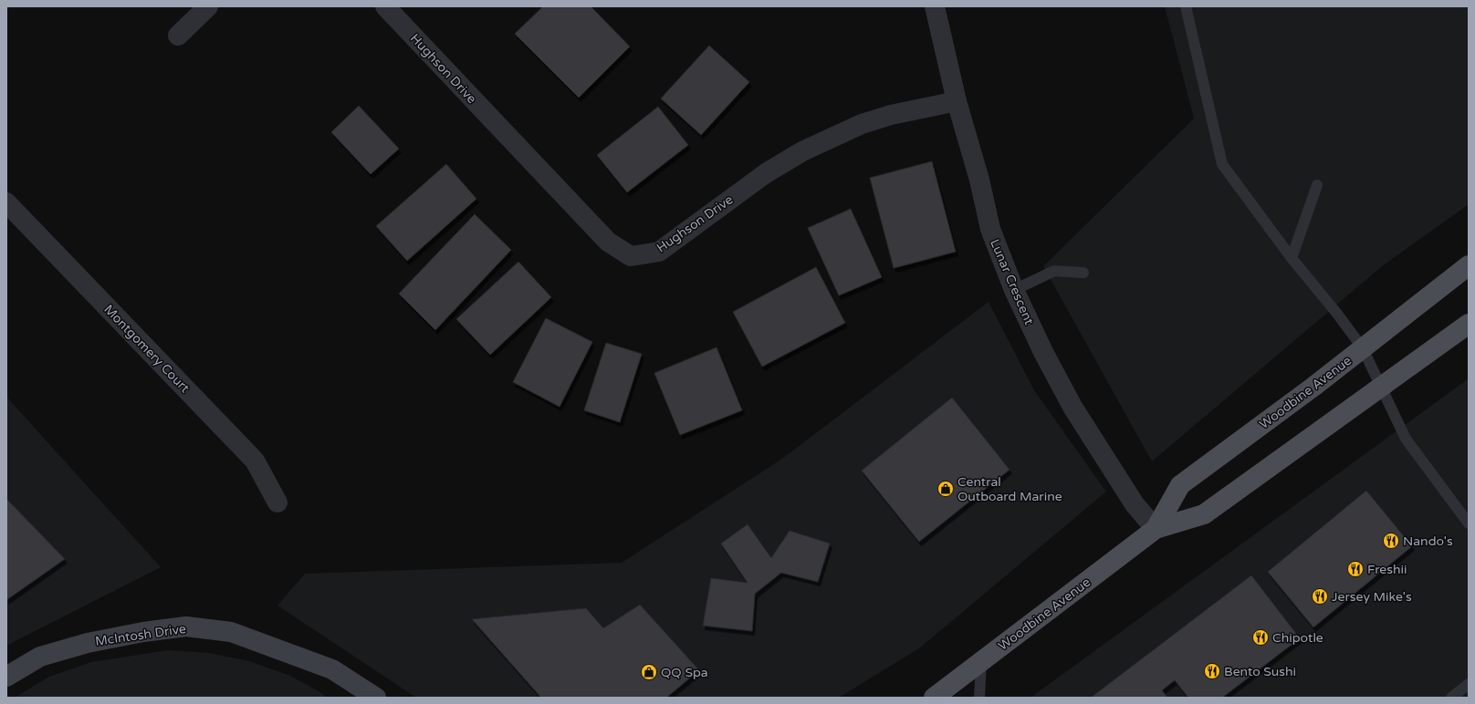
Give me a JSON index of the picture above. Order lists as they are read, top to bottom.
{
  "streets": {
    "main road": ["Woodbine Avenue"],
    "street": [
      "Hughson Drive",
      "Lunar Crescent",
      "Montgomery Court",
      "McIntosh Drive"
    ]
  },
  "crossings": [
    ["Hughson Drive", "Lunar Crescent"],
    ["Lunar Crescent", "Woodbine Avenue"]
  ],
  "places": {
    "shop": ["Central Outboard Marine", "QQ Spa"],
    "restaurant": [
      "Nando's",
      "Freshii",
      "Jersey Mike's",
      "Chipotle",
      "Bento Sushi"
    ]
  }
}
